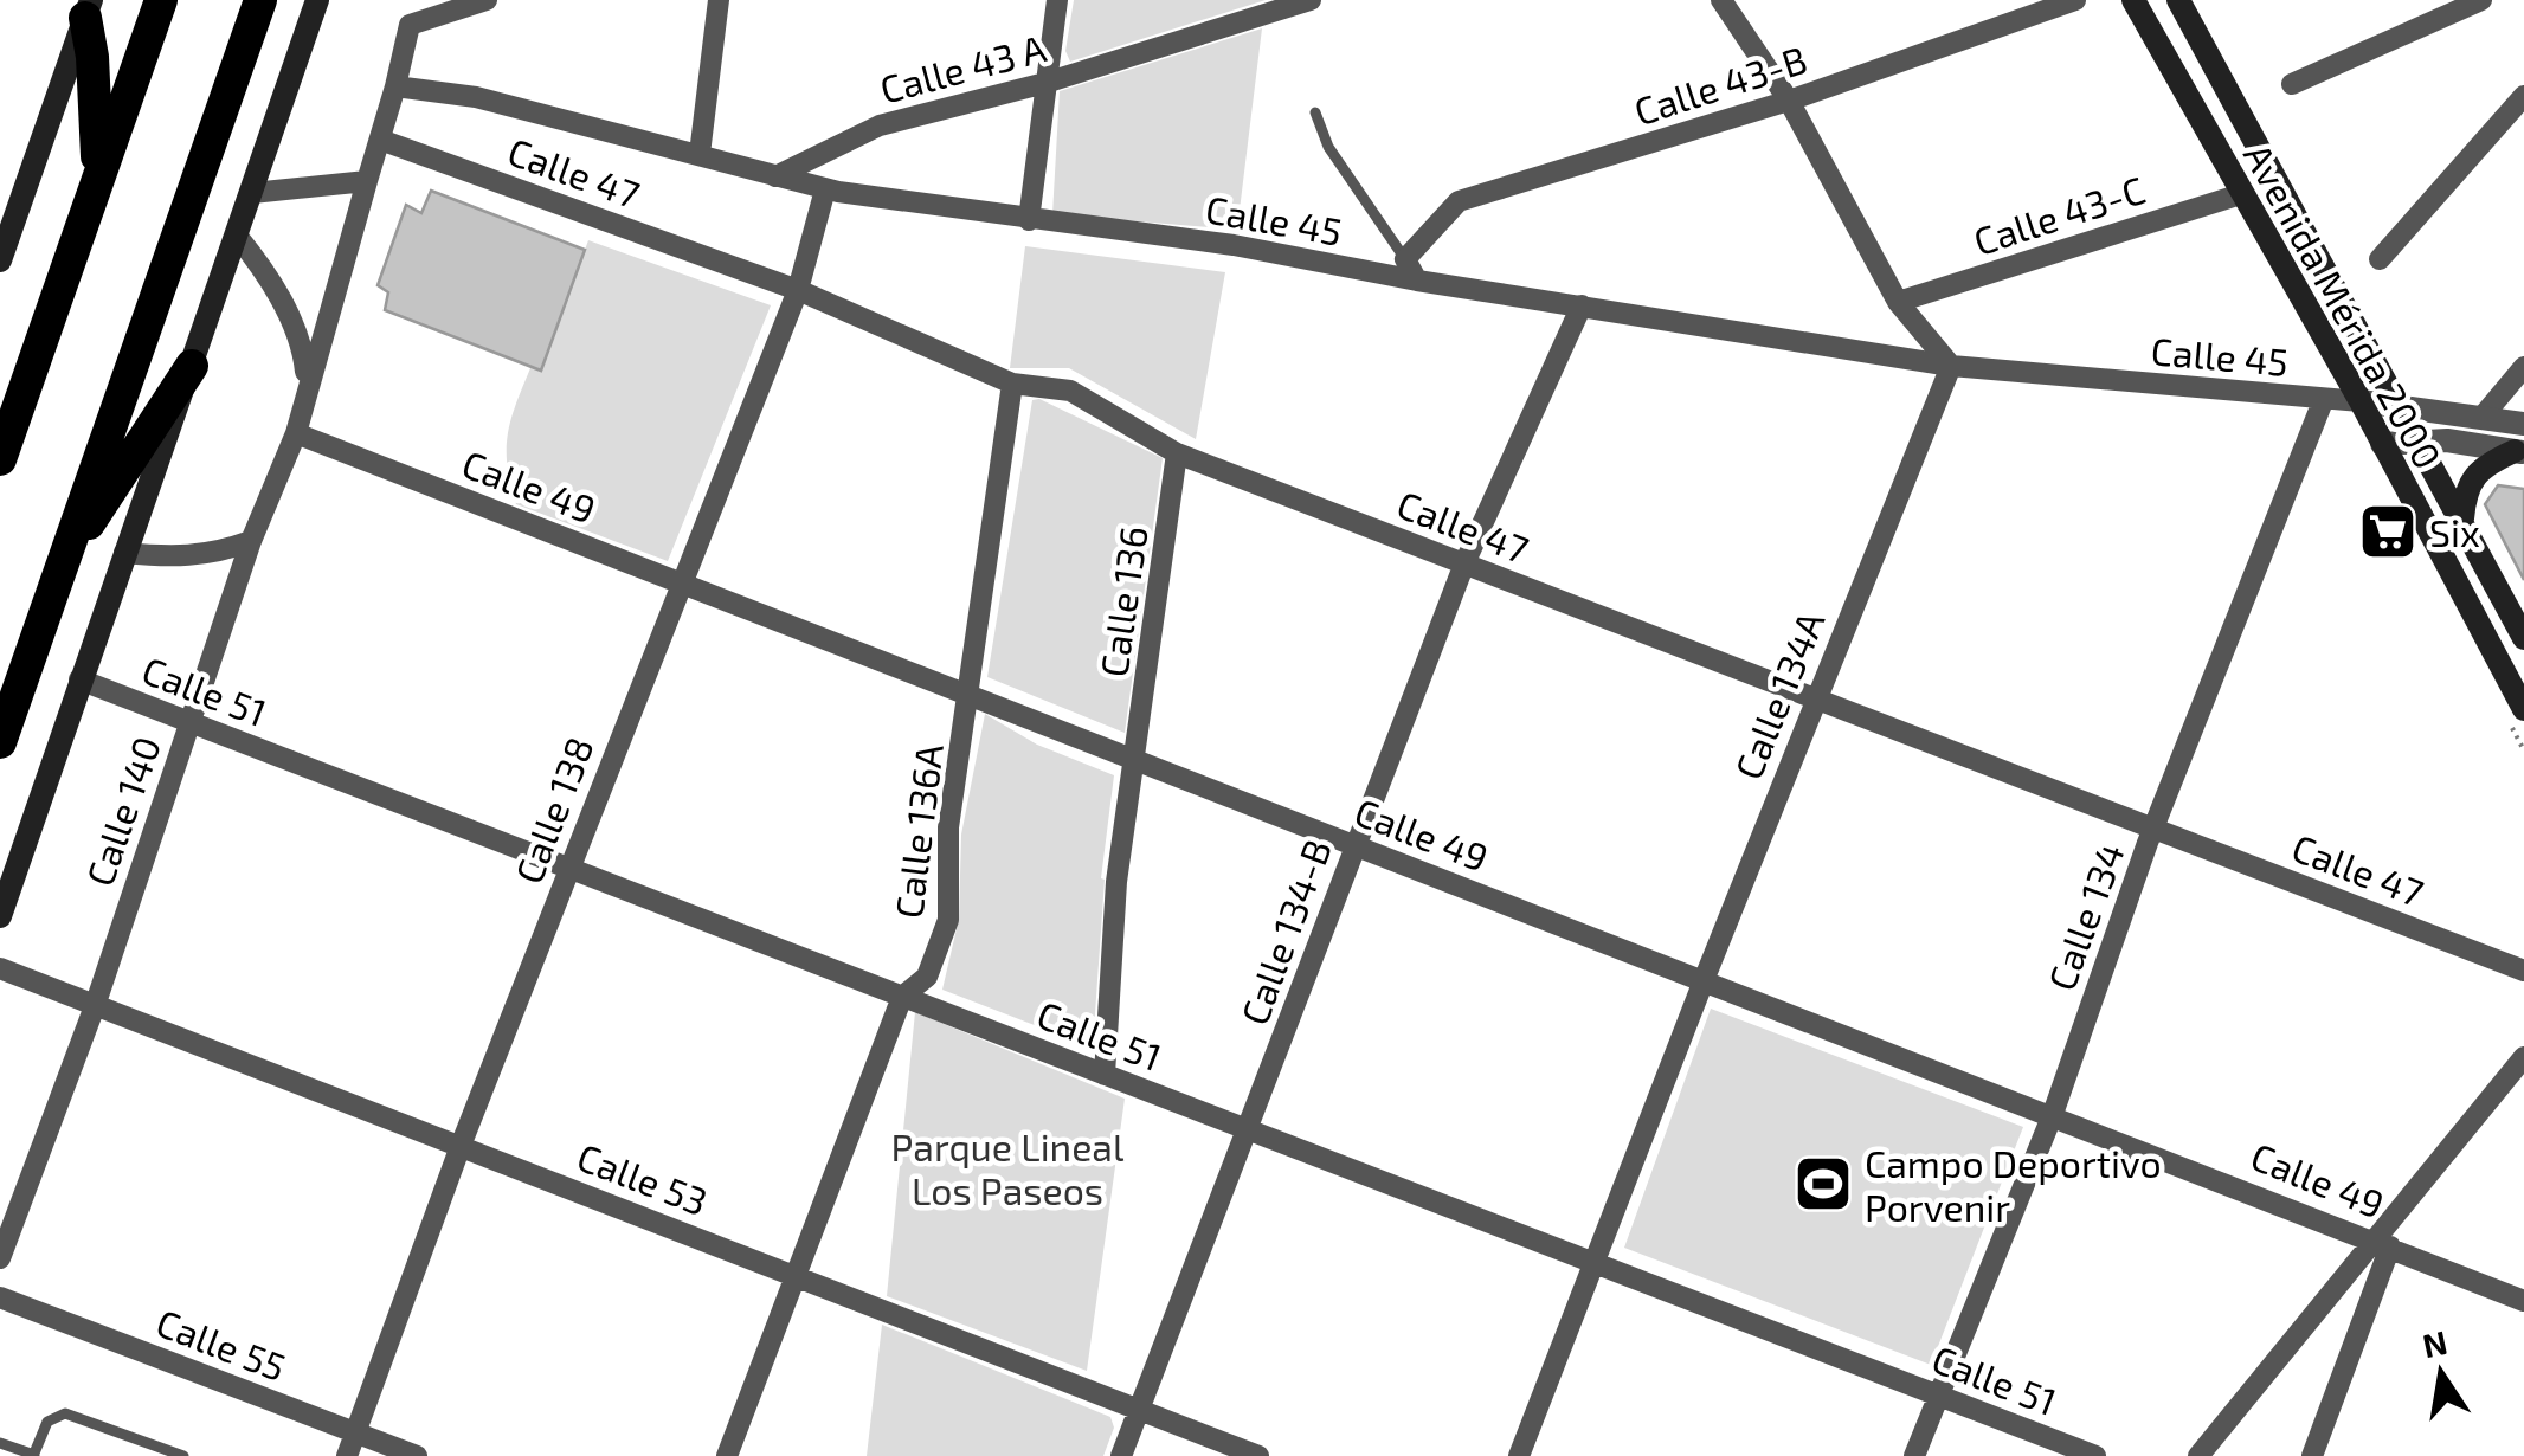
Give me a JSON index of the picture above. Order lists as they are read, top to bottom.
{
  "streets": {
    "main road": ["Avenida Mérida 2000"],
    "street": [
      "Calle 43 A",
      "Calle 43-B",
      "Calle 47",
      "Calle 43-C",
      "Calle 45",
      "Calle 49",
      "Calle 136",
      "Calle 51",
      "Calle 134A",
      "Calle 138",
      "Calle 140",
      "Calle 136A",
      "Calle 134",
      "Calle 134-B",
      "Calle 53",
      "Calle 55"
    ]
  },
  "crossings": [
    ["Calle 43 A", "Calle 45"],
    ["Calle 47", "Calle 136"],
    ["Calle 47", "Calle 134A"],
    ["Calle 47", "Calle 138"],
    ["Calle 47", "Calle 136A"],
    ["Calle 47", "Calle 134"],
    ["Calle 47", "Calle 134-B"],
    ["Calle 43-C", "Avenida Mérida 2000"],
    ["Calle 45", "Avenida Mérida 2000"],
    ["Calle 45", "Calle 134A"],
    ["Calle 45", "Calle 138"],
    ["Calle 45", "Calle 134"],
    ["Calle 45", "Calle 134-B"],
    ["Calle 49", "Calle 136"],
    ["Calle 49", "Calle 134A"],
    ["Calle 49", "Calle 138"],
    ["Calle 49", "Calle 140"],
    ["Calle 49", "Calle 136A"],
    ["Calle 49", "Calle 134"],
    ["Calle 49", "Calle 134-B"],
    ["Calle 136", "Calle 51"],
    ["Calle 51", "Calle 134A"],
    ["Calle 51", "Calle 138"],
    ["Calle 51", "Calle 140"],
    ["Calle 51", "Calle 136A"],
    ["Calle 51", "Calle 134"],
    ["Calle 51", "Calle 134-B"],
    ["Calle 138", "Calle 53"],
    ["Calle 138", "Calle 55"],
    ["Calle 140", "Calle 53"],
    ["Calle 136A", "Calle 53"],
    ["Calle 134-B", "Calle 53"]
  ],
  "parks": ["Parque Lineal Los Paseos"],
  "places": {
    "supermarket": ["Six"],
    "sports": ["Campo Deportivo Porvenir"]
  },
  "north": "top"
}
